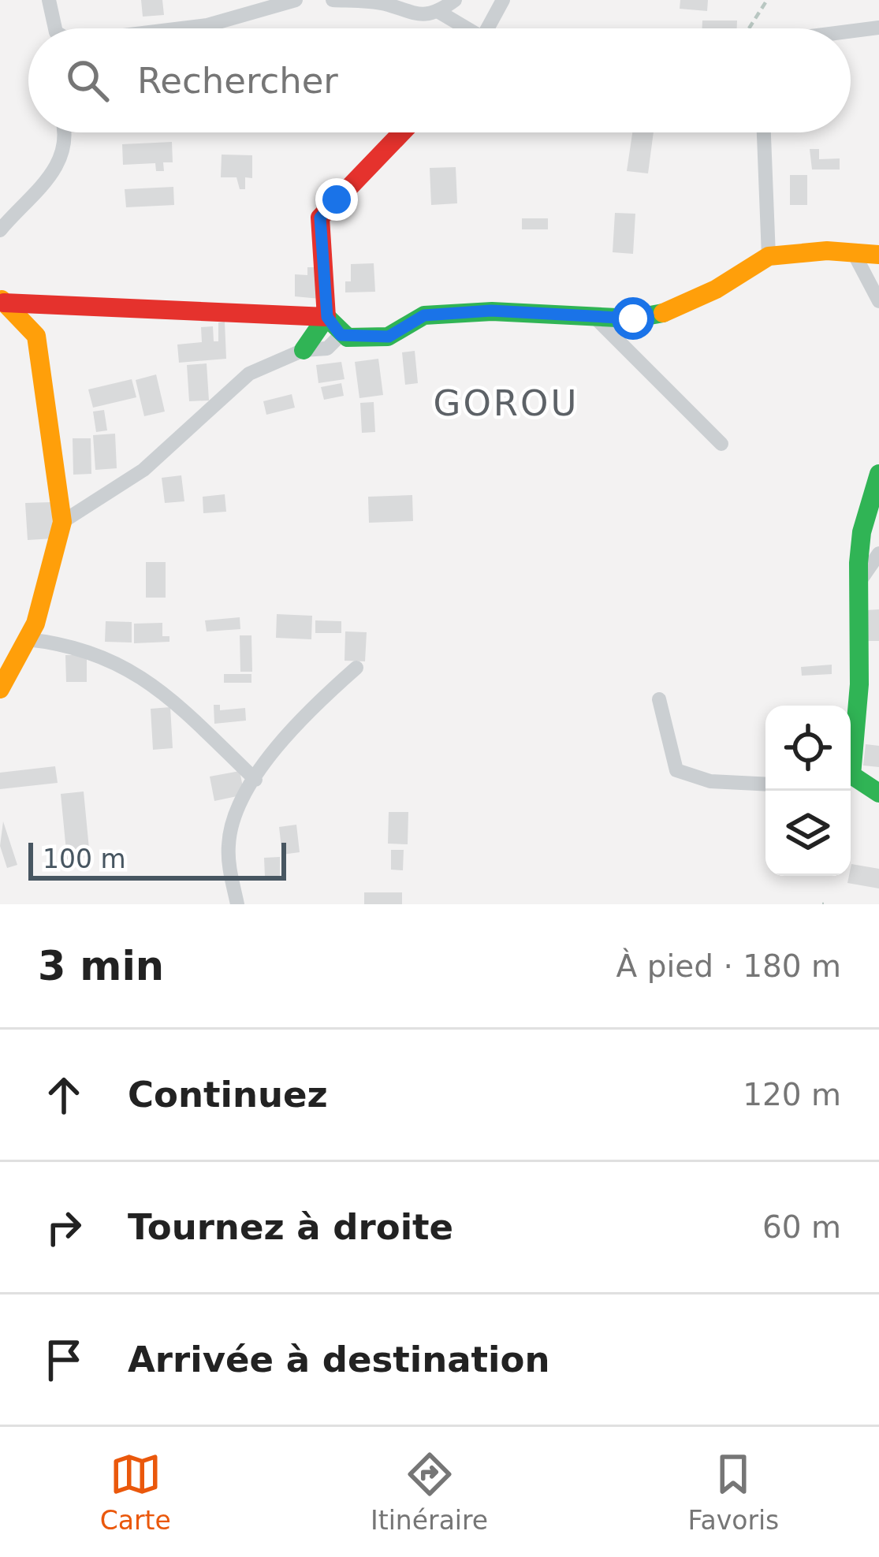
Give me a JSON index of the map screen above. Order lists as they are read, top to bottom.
{
  "districts": ["GOROU"],
  "scale_bar": "100 m",
  "page": {
    "search": "Rechercher",
    "scale": "100 m",
    "heading": ["3 min", "À pied · 180 m"],
    "list": [
      ["Continuez", "120 m"],
      ["Tournez à droite", "60 m"],
      "Arrivée à destination"
    ],
    "nav": ["Carte", "Itinéraire", "Favoris"]
  }
}
